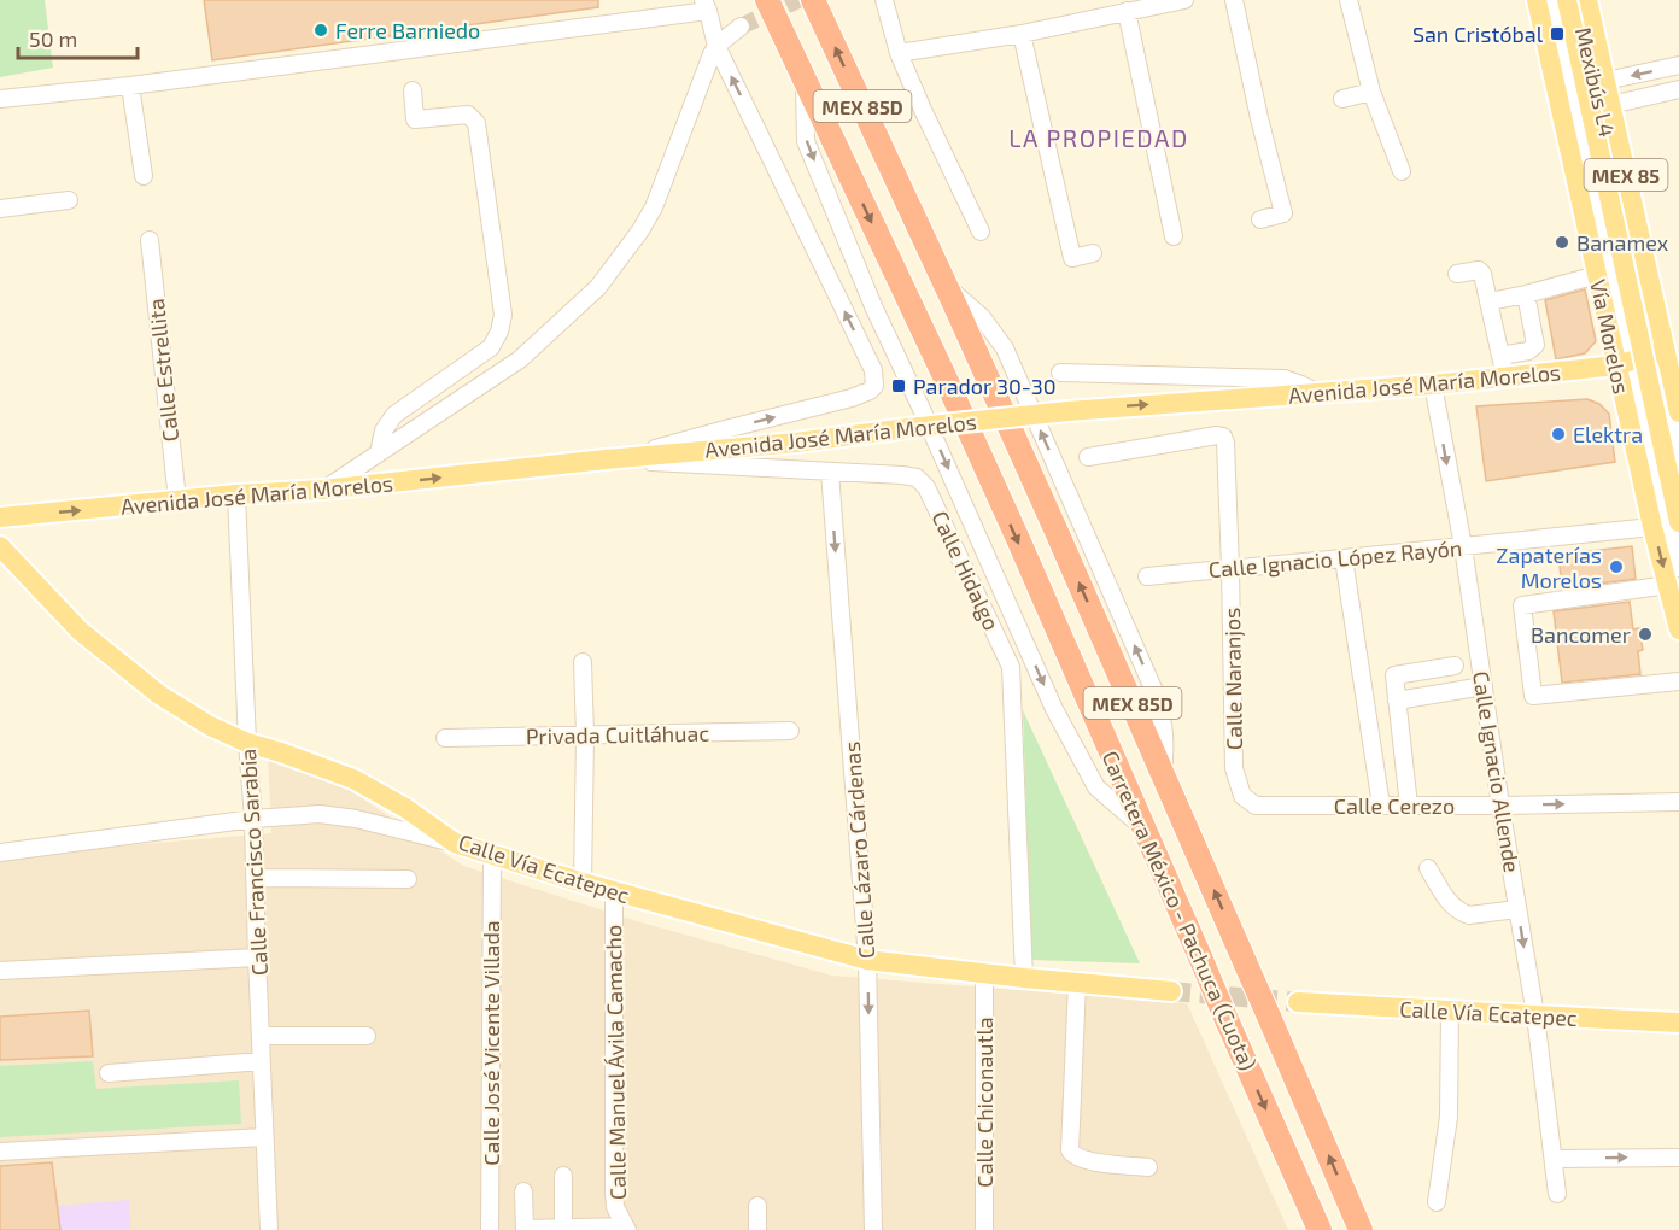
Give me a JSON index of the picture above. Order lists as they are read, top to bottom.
{
  "streets": {
    "highway": ["MEX 85D", "Carretera México - Pachuca (Cuota)"],
    "main road": [
      "MEX 85",
      "Vía Morelos",
      "Avenida José María Morelos",
      "Calle Vía Ecatepec"
    ],
    "street": [
      "Mexibús L4",
      "Calle Estrellita",
      "Calle Ignacio López Rayón",
      "Calle Hidalgo",
      "Calle Naranjos",
      "Privada Cuitláhuac",
      "Calle Ignacio Allende",
      "Calle Cerezo",
      "Calle Lázaro Cárdenas",
      "Calle Francisco Sarabia",
      "Calle José Vicente Villada",
      "Calle Manuel Ávila Camacho",
      "Calle Chiconautla"
    ]
  },
  "crossings": [
    ["Mexibús L4", "MEX 85"],
    ["Mexibús L4", "Vía Morelos"],
    ["Mexibús L4", "Avenida José María Morelos"],
    ["MEX 85", "Avenida José María Morelos"],
    ["Vía Morelos", "Avenida José María Morelos"],
    ["Vía Morelos", "Calle Ignacio López Rayón"],
    ["Calle Estrellita", "Avenida José María Morelos"],
    ["Avenida José María Morelos", "Calle Hidalgo"],
    ["Avenida José María Morelos", "Calle Ignacio Allende"],
    ["Avenida José María Morelos", "Calle Francisco Sarabia"],
    ["Calle Ignacio López Rayón", "Calle Naranjos"],
    ["Calle Ignacio López Rayón", "Calle Ignacio Allende"],
    ["Calle Hidalgo", "Calle Lázaro Cárdenas"],
    ["Calle Hidalgo", "Calle Vía Ecatepec"],
    ["Calle Naranjos", "Calle Cerezo"],
    ["Calle Ignacio Allende", "Calle Cerezo"],
    ["Calle Ignacio Allende", "Calle Vía Ecatepec"],
    ["Calle Lázaro Cárdenas", "Calle Vía Ecatepec"],
    ["Calle Francisco Sarabia", "Calle Vía Ecatepec"],
    ["Calle Vía Ecatepec", "Calle José Vicente Villada"],
    ["Calle Vía Ecatepec", "Calle Manuel Ávila Camacho"],
    ["Calle Vía Ecatepec", "Calle Chiconautla"]
  ],
  "one_way": ["Avenida José María Morelos", "Calle Cerezo", "Calle Lázaro Cárdenas"],
  "districts": ["LA PROPIEDAD"],
  "places": {
    "other": [
      "Ferre Barniedo",
      "Banamex",
      "Elektra",
      "Zapaterías Morelos",
      "Bancomer"
    ],
    "transit": ["San Cristóbal", "Parador 30-30"]
  },
  "scale_bar": "50 m"
}
